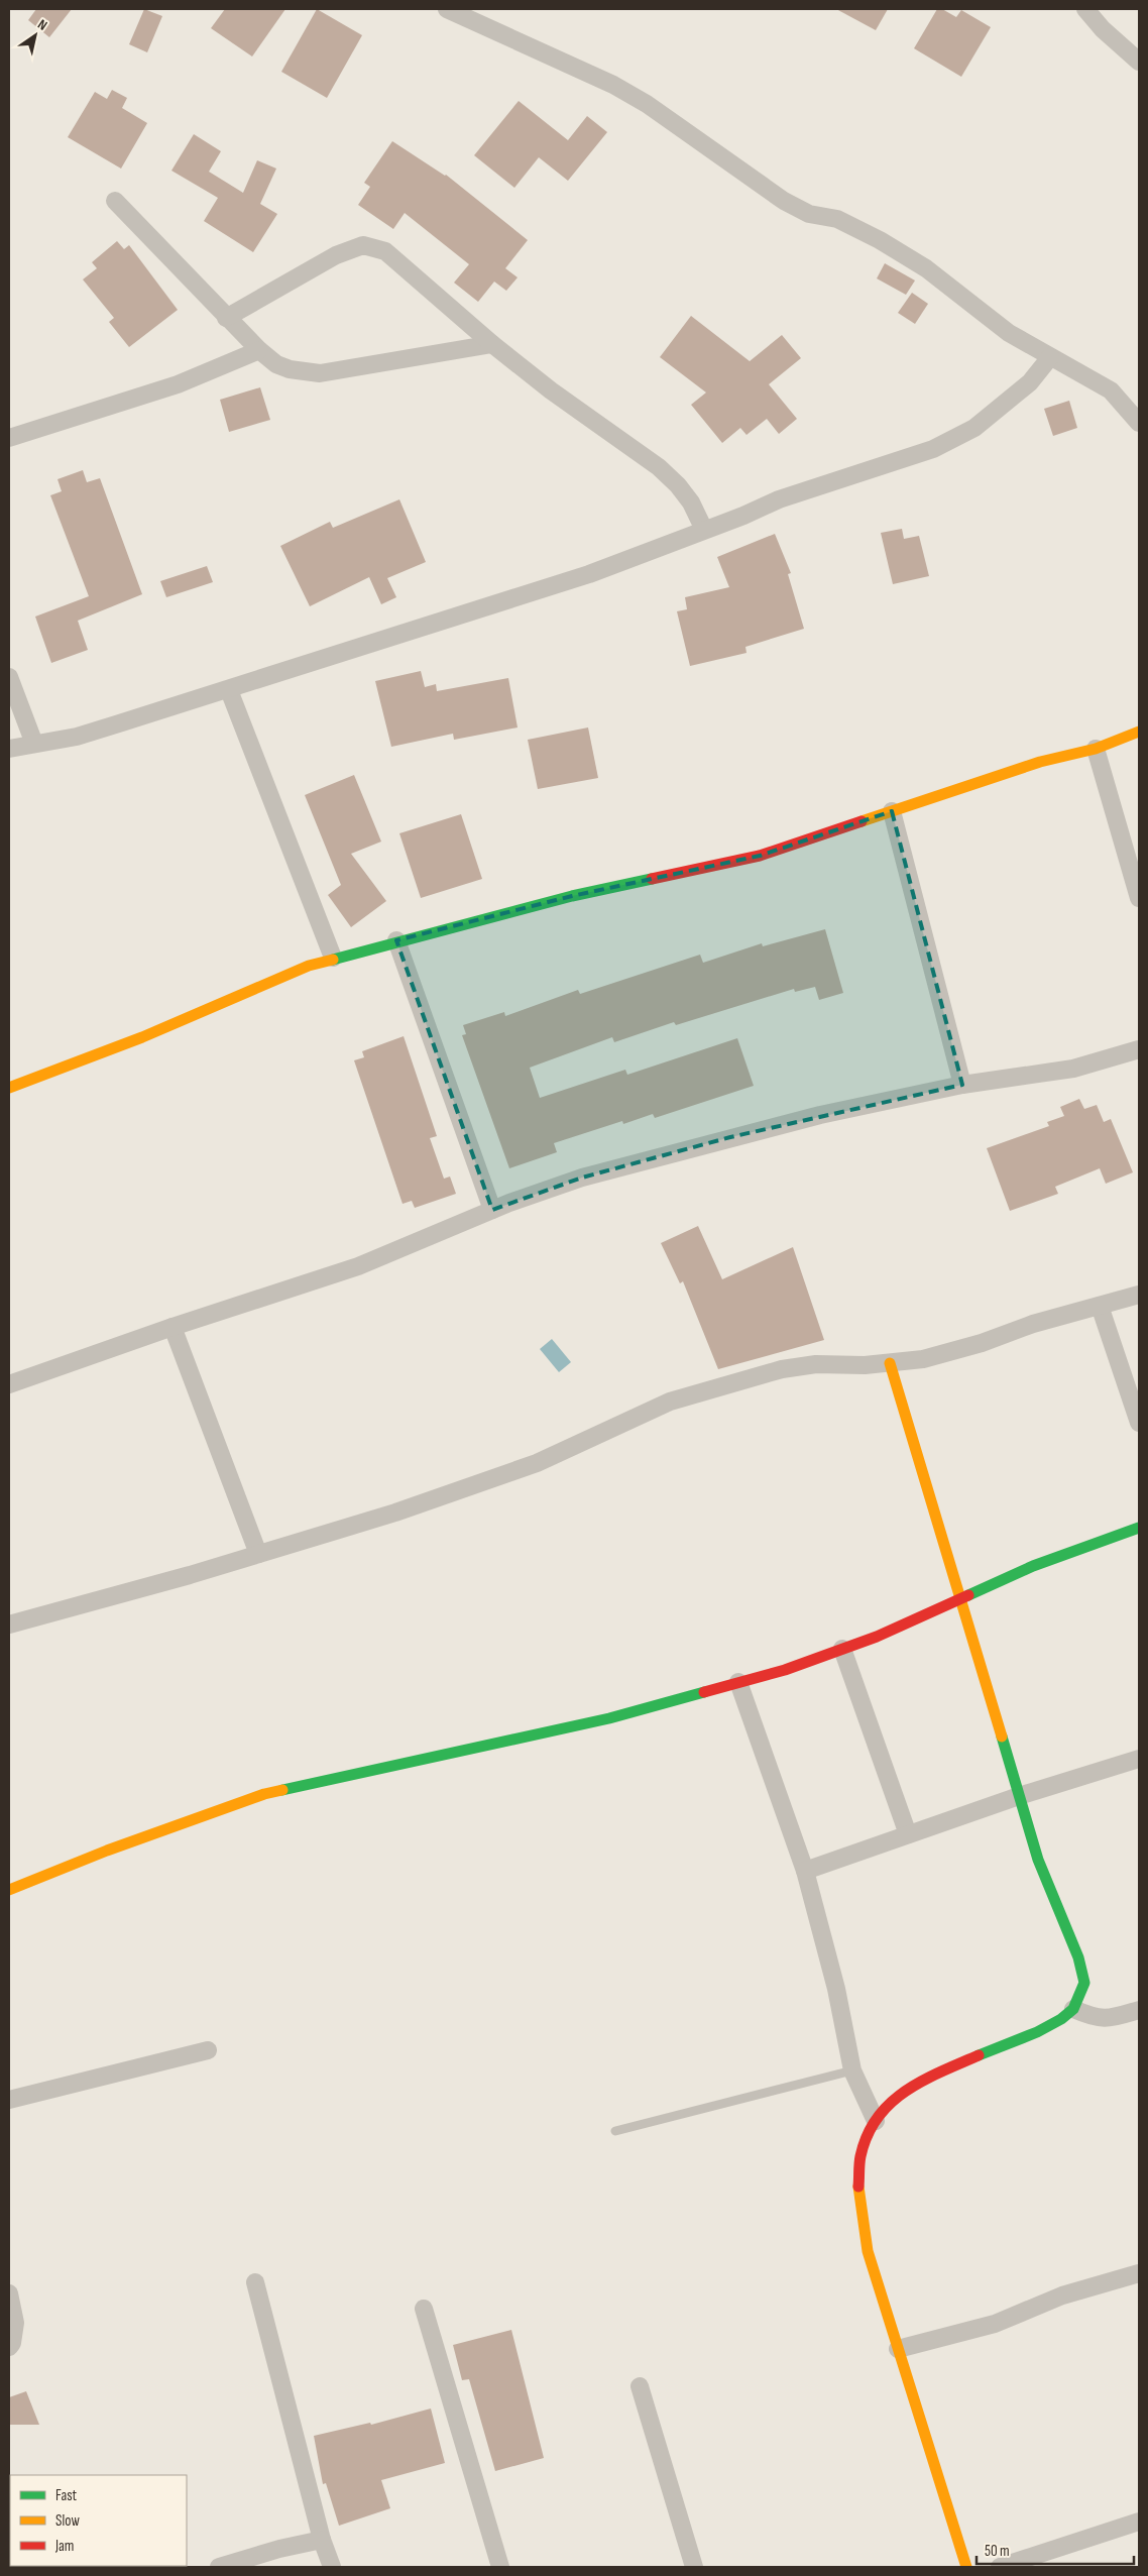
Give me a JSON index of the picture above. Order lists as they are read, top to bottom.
{
  "legend": ["Fast", "Slow", "Jam"],
  "scale_bar": "50 m",
  "north": "top right"
}
